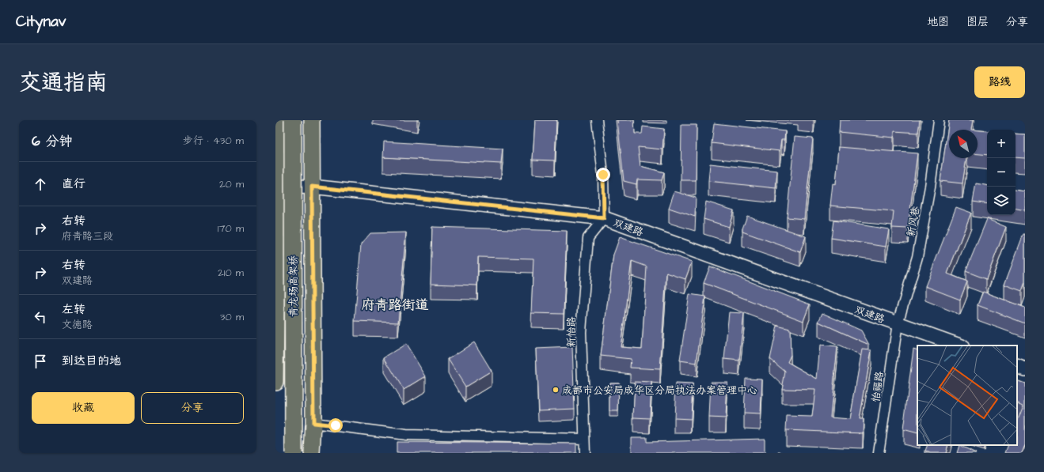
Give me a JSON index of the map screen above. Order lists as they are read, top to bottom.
{
  "streets": {
    "highway": ["青龙场高架桥"],
    "street": [
      "新风巷",
      "双建路",
      "新怡路",
      "怡福路"
    ]
  },
  "crossings": [
    ["新风巷", "双建路"],
    ["新风巷", "怡福路"],
    ["双建路", "新怡路"],
    ["双建路", "怡福路"]
  ],
  "districts": ["府青路街道"],
  "places": ["成都市公安局成华区分局执法办案管理中心"],
  "north": "top left",
  "page": {
    "header": "Citynav",
    "nav": ["地图", "图层", "分享"],
    "title": "交通指南",
    "buttons": [
      "路线",
      ["收藏", "分享"]
    ],
    "heading": ["6 分钟", "步行 · 430 m"],
    "map_buttons": ["+", "−"],
    "list": [
      ["直行", "20 m"],
      ["右转", "府青路三段", "170 m"],
      ["右转", "双建路", "210 m"],
      ["左转", "文德路", "30 m"],
      "到达目的地"
    ]
  }
}
